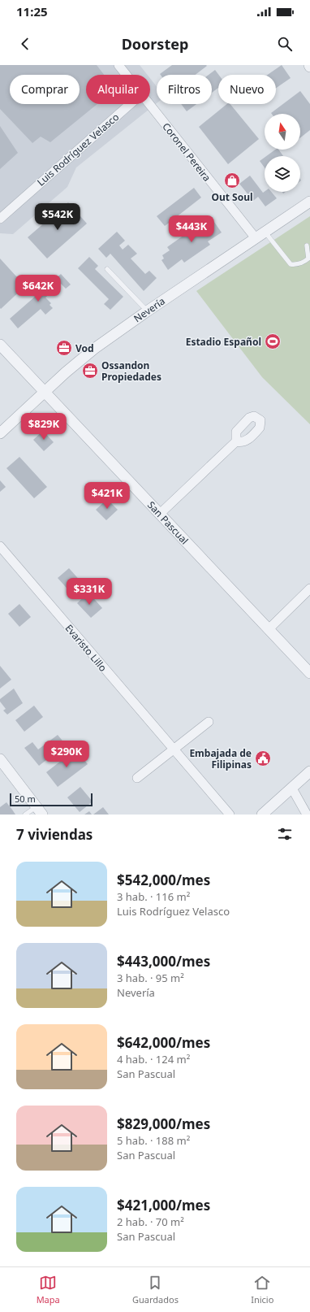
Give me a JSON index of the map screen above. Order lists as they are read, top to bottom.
{
  "streets": {
    "street": [
      "Luis Rodríguez Velasco",
      "Coronel Pereira",
      "Nevería",
      "San Pascual",
      "Evaristo Lillo"
    ]
  },
  "crossings": [
    ["Coronel Pereira", "Nevería"],
    ["Nevería", "San Pascual"]
  ],
  "places": {
    "shop": ["Out Soul"],
    "sports": ["Estadio Español"],
    "office": ["Vod", "Ossandon Propiedades"],
    "public building": ["Embajada de Filipinas"]
  },
  "scale_bar": "50 m",
  "north": "top",
  "page": {
    "status": "11:25",
    "header": "Doorstep",
    "chip": [
      "Comprar",
      "Alquilar",
      "Filtros",
      "Nuevo"
    ],
    "price": [
      "$542K",
      "$443K",
      "$642K",
      "$829K",
      "$421K",
      "$331K",
      "$290K"
    ],
    "scale": "50 m",
    "heading": "7 viviendas",
    "list": [
      {
        "name": "$542,000/mes",
        "note": "3 hab. · 116 m² · Luis Rodríguez Velasco"
      },
      {
        "name": "$443,000/mes",
        "note": "3 hab. · 95 m² · Nevería"
      },
      {
        "name": "$642,000/mes",
        "note": "4 hab. · 124 m² · San Pascual"
      },
      {
        "name": "$829,000/mes",
        "note": "5 hab. · 188 m² · San Pascual"
      },
      {
        "name": "$421,000/mes",
        "note": "2 hab. · 70 m² · San Pascual"
      }
    ],
    "tabs": ["Mapa", "Guardados", "Inicio"]
  }
}
